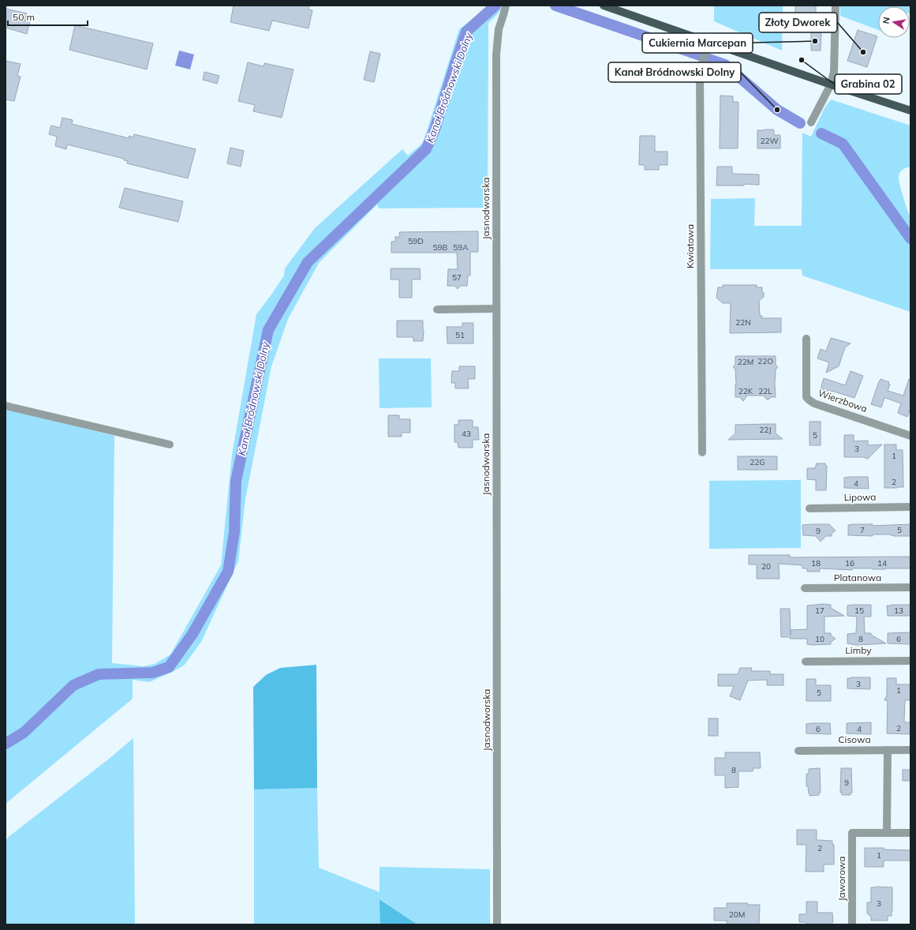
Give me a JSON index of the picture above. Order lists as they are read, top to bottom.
{
  "streets": {
    "street": [
      "Jasnodworska",
      "Kwiatowa",
      "Wierzbowa",
      "Lipowa",
      "Platanowa",
      "Limby",
      "Cisowa",
      "Jaworowa"
    ]
  },
  "water": ["Kanał Bródnowski Dolny"],
  "places": [
    "Cukiernia Marcepan",
    "Złoty Dworek",
    "Grabina 02",
    "Kanał Bródnowski Dolny"
  ],
  "house_numbers": [
    "22W",
    "59D",
    "59B",
    "59A",
    "57",
    "22N",
    "51",
    "22O",
    "22M",
    "22K",
    "22L",
    "22J",
    "43",
    "5",
    "3",
    "1",
    "22G",
    "2",
    "4",
    "7",
    "5",
    "9",
    "18",
    "16",
    "14",
    "20",
    "17",
    "15",
    "13",
    "10",
    "8",
    "6",
    "3",
    "1",
    "5",
    "2",
    "6",
    "4",
    "8",
    "9",
    "2",
    "1",
    "3",
    "20M"
  ],
  "scale_bar": "50 m",
  "north": "left"
}
